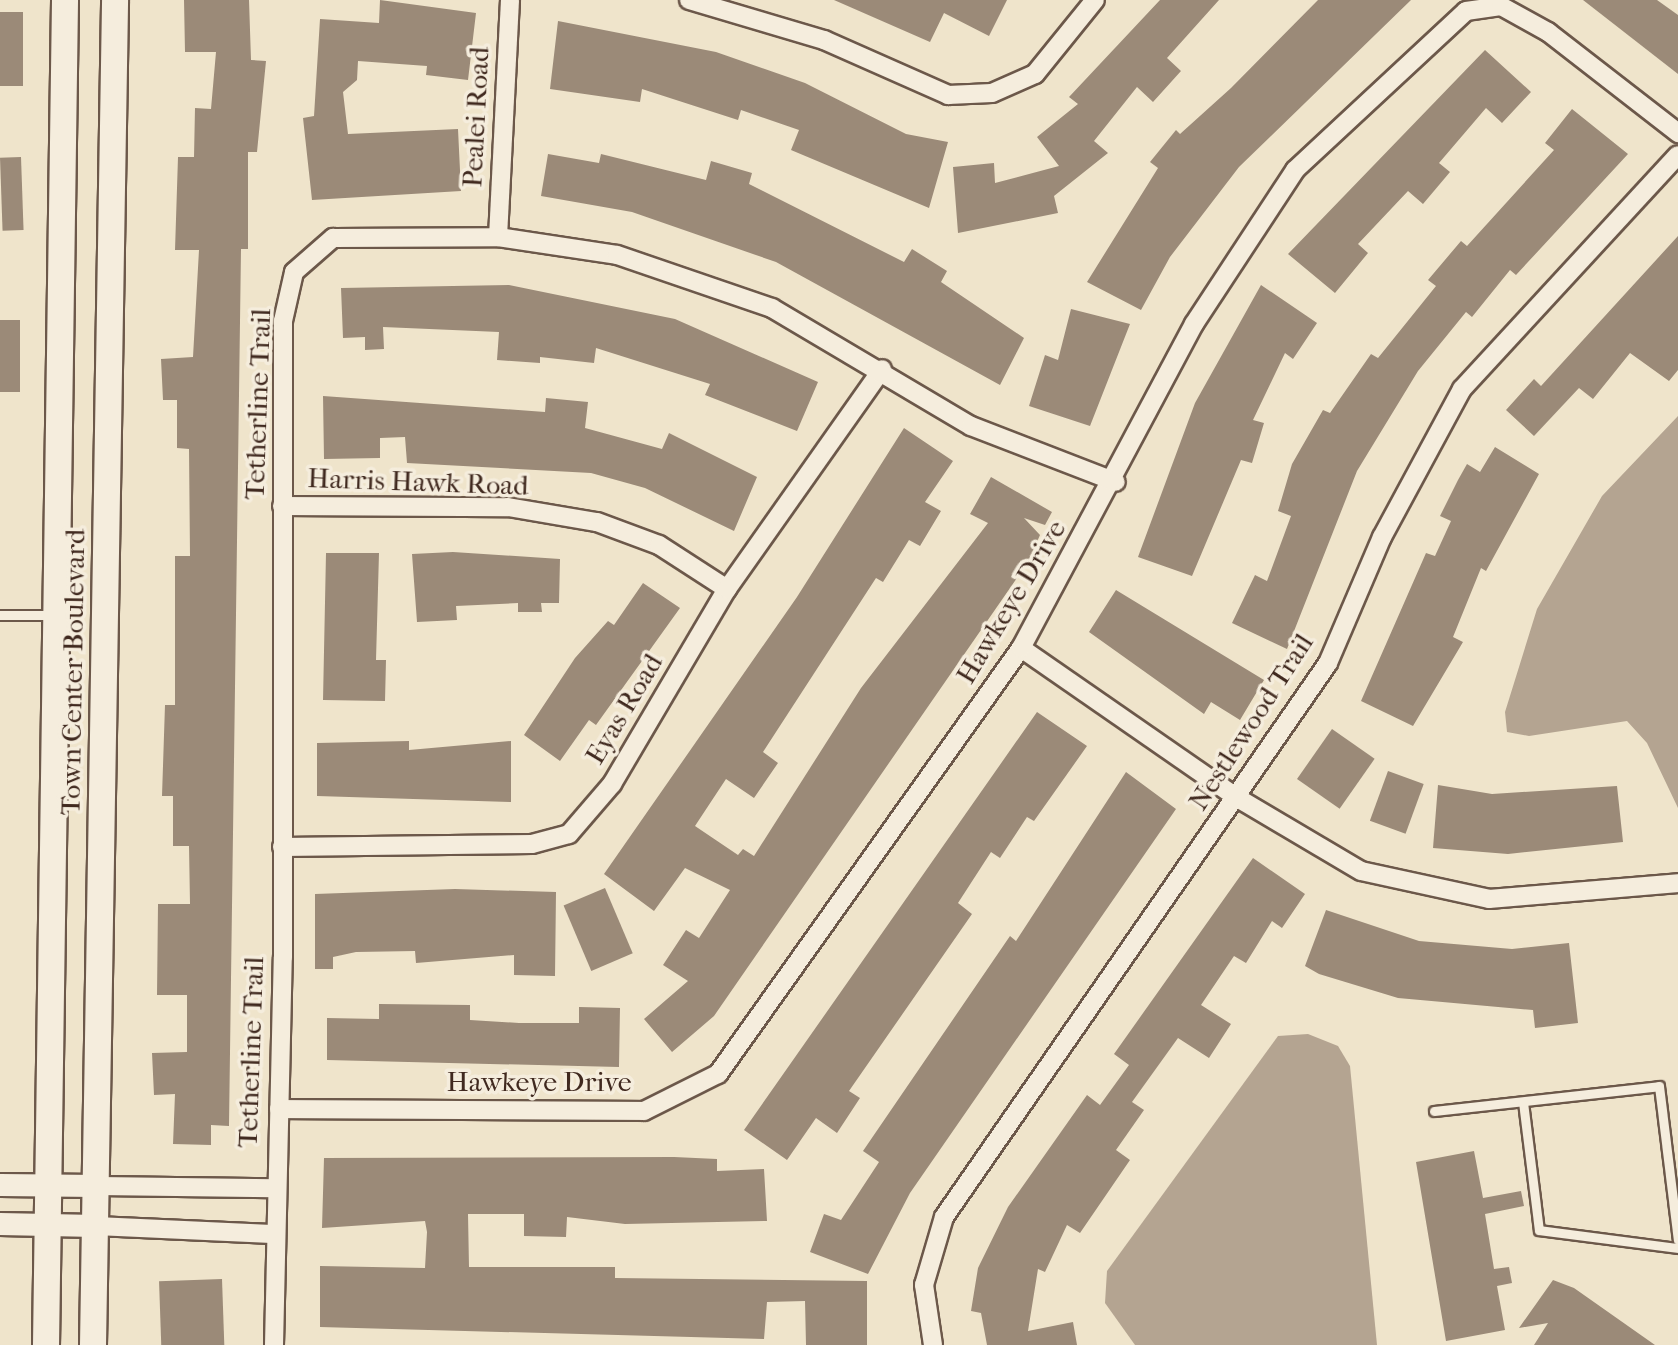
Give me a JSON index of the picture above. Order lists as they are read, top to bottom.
{
  "streets": {
    "main road": ["Town Center Boulevard"],
    "street": [
      "Pealei Road",
      "Tetherline Trail",
      "Harris Hawk Road",
      "Hawkeye Drive",
      "Eyas Road",
      "Nestlewood Trail"
    ]
  },
  "crossings": [
    ["Pealei Road", "Tetherline Trail"],
    ["Tetherline Trail", "Harris Hawk Road"],
    ["Tetherline Trail", "Hawkeye Drive"],
    ["Tetherline Trail", "Eyas Road"],
    ["Harris Hawk Road", "Eyas Road"]
  ]
}
